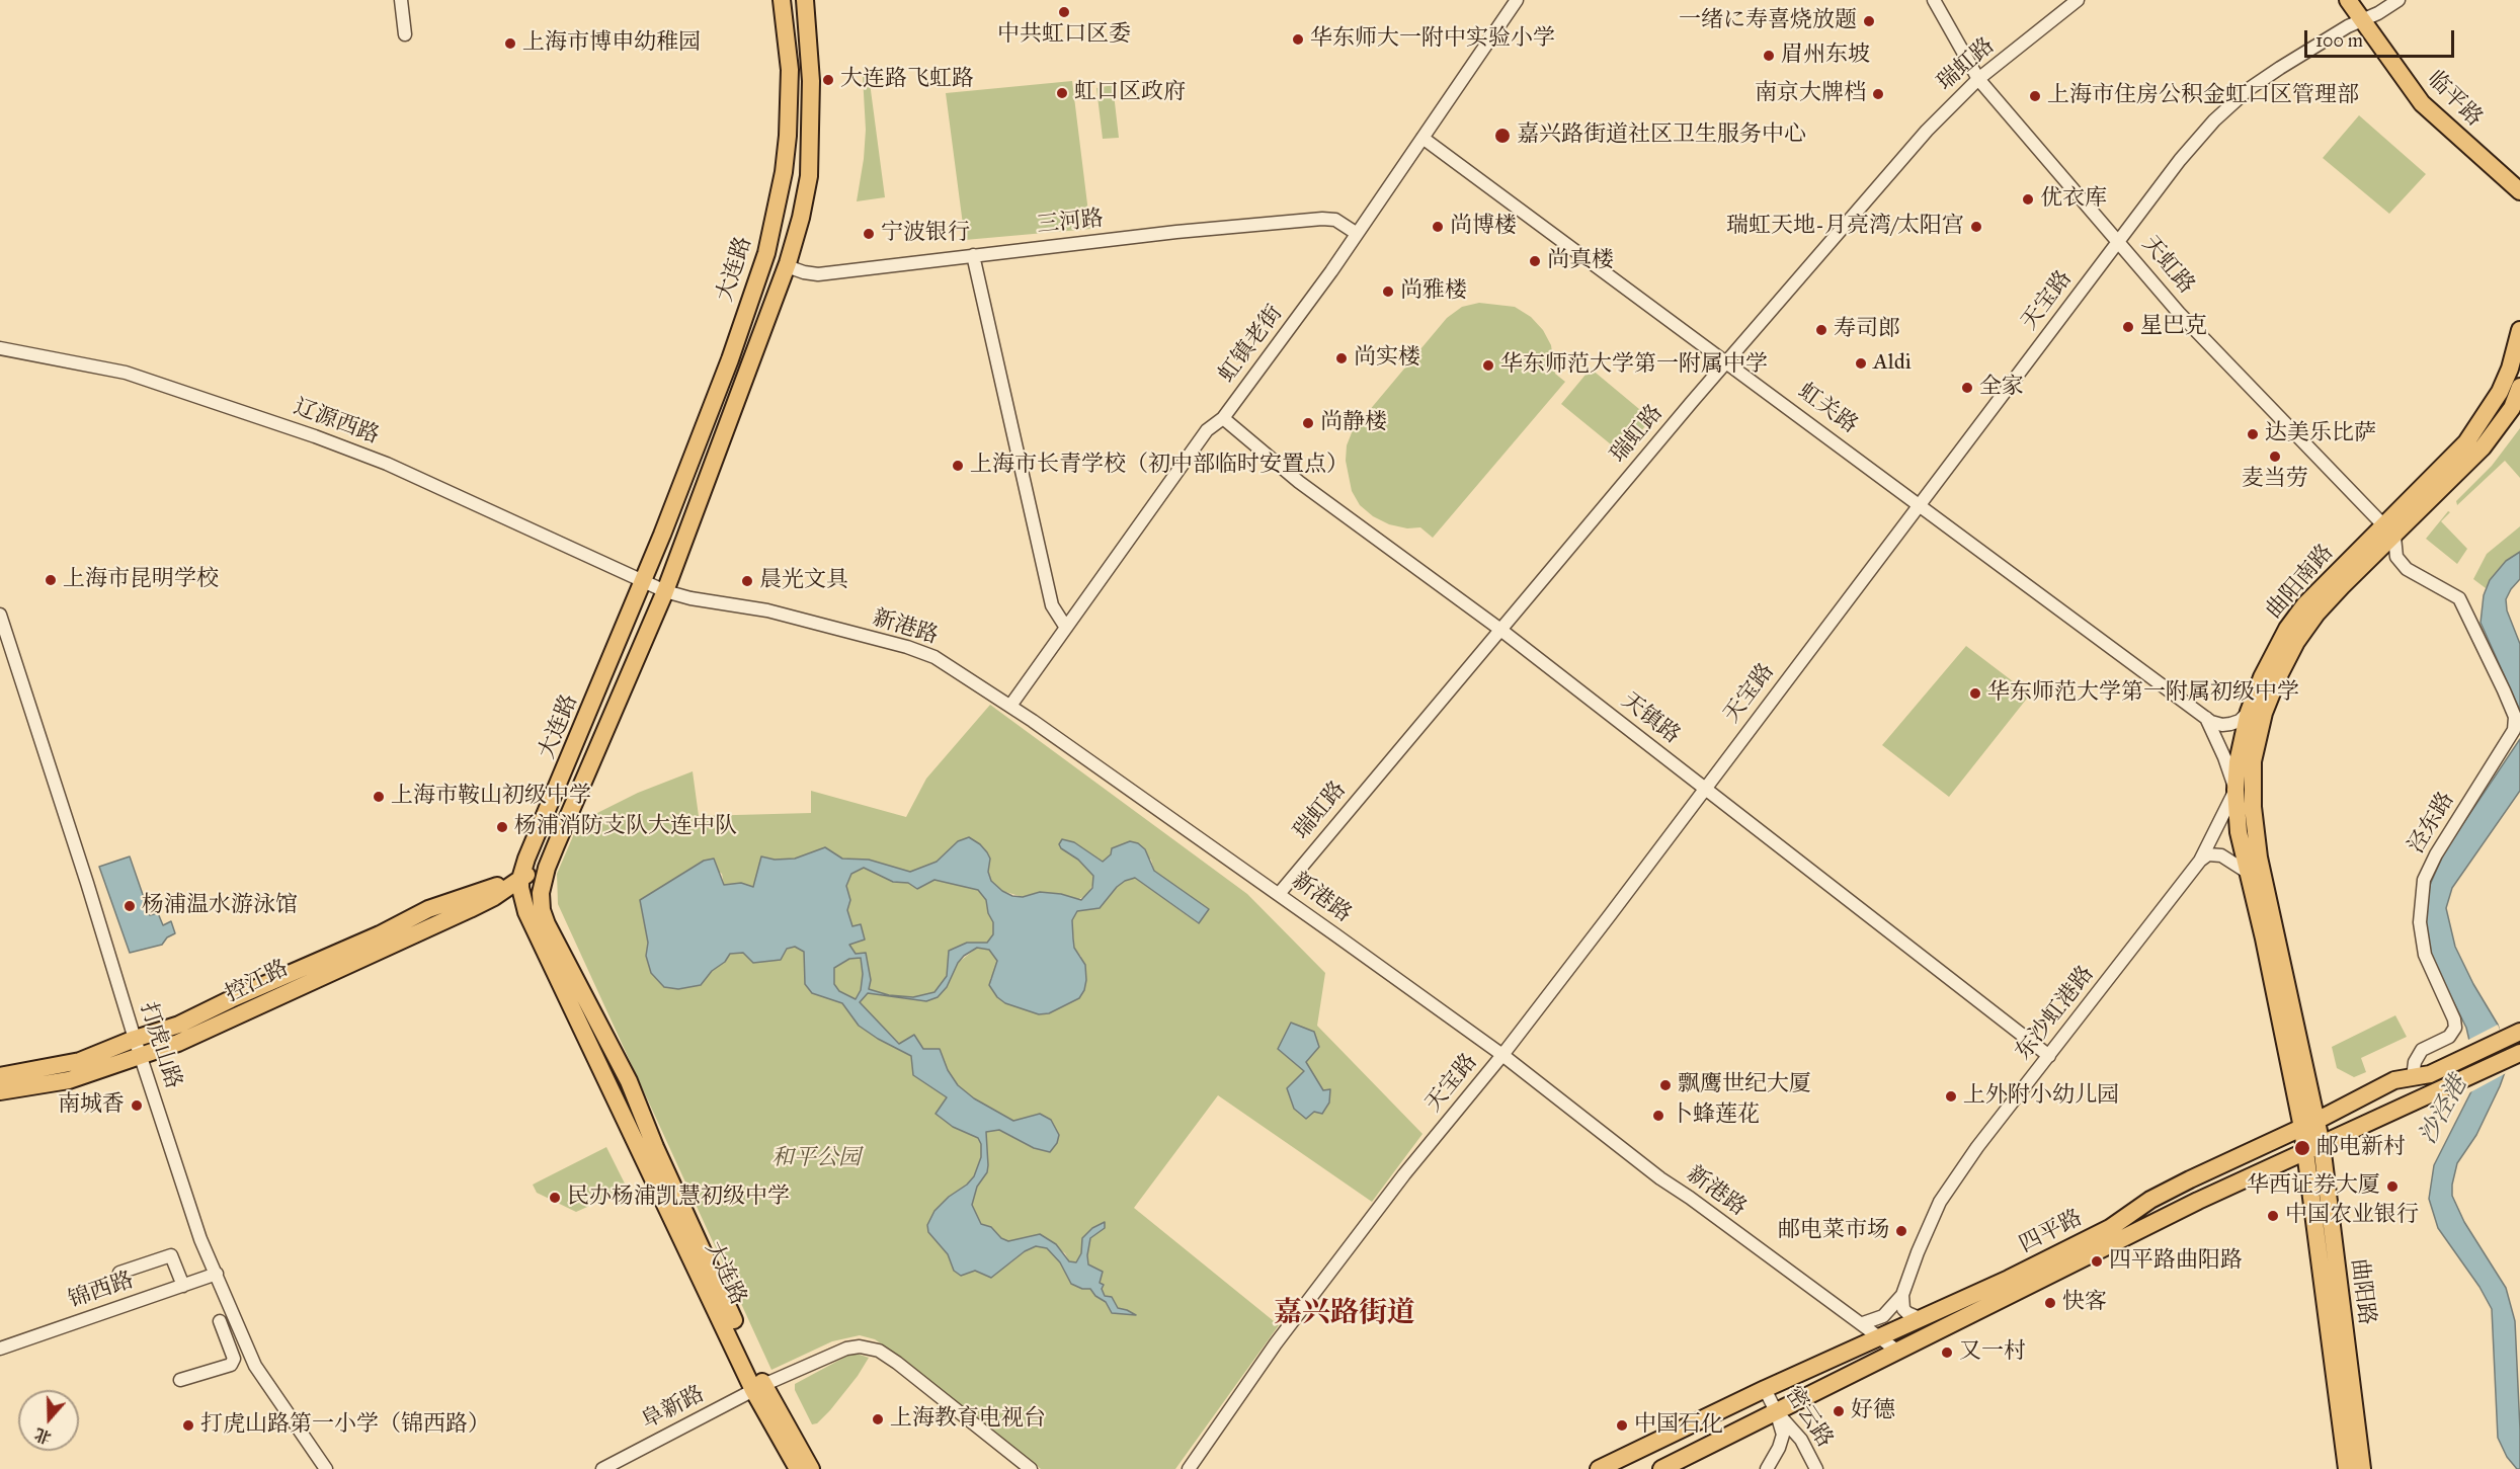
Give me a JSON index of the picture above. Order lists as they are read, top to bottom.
{
  "streets": {
    "main road": [
      "临平路",
      "大连路",
      "曲阳南路",
      "控江路",
      "四平路",
      "曲阳路"
    ],
    "street": [
      "瑞虹路",
      "三河路",
      "天虹路",
      "天宝路",
      "虹镇老街",
      "虹关路",
      "辽源西路",
      "新港路",
      "天镇路",
      "泾东路",
      "东沙虹港路",
      "打虎山路",
      "锦西路",
      "阜新路",
      "密云路"
    ]
  },
  "crossings": [
    ["瑞虹路", "天虹路"],
    ["瑞虹路", "虹关路"],
    ["瑞虹路", "新港路"],
    ["瑞虹路", "天镇路"],
    ["临平路", "天宝路"],
    ["三河路", "大连路"],
    ["三河路", "虹镇老街"],
    ["天虹路", "天宝路"],
    ["天虹路", "曲阳南路"],
    ["天虹路", "泾东路"],
    ["大连路", "辽源西路"],
    ["大连路", "新港路"],
    ["大连路", "控江路"],
    ["大连路", "阜新路"],
    ["天宝路", "虹关路"],
    ["天宝路", "新港路"],
    ["天宝路", "天镇路"],
    ["虹镇老街", "虹关路"],
    ["虹镇老街", "新港路"],
    ["虹镇老街", "天镇路"],
    ["虹关路", "曲阳南路"],
    ["虹关路", "东沙虹港路"],
    ["辽源西路", "新港路"],
    ["曲阳南路", "泾东路"],
    ["曲阳南路", "东沙虹港路"],
    ["曲阳南路", "四平路"],
    ["曲阳南路", "曲阳路"],
    ["新港路", "东沙虹港路"],
    ["新港路", "四平路"],
    ["天镇路", "东沙虹港路"],
    ["泾东路", "四平路"],
    ["控江路", "打虎山路"],
    ["打虎山路", "锦西路"],
    ["四平路", "曲阳路"],
    ["四平路", "密云路"]
  ],
  "districts": ["嘉兴路街道"],
  "water": ["沙泾港"],
  "parks": ["和平公园"],
  "places": [
    "中共虹口区委",
    "一绪に寿喜烧放题",
    "华东师大一附中实验小学",
    "上海市博申幼稚园",
    "眉州东坡",
    "大连路飞虹路",
    "虹口区政府",
    "南京大牌档",
    "上海市住房公积金虹口区管理部",
    "嘉兴路街道社区卫生服务中心",
    "优衣库",
    "尚博楼",
    "瑞虹天地-月亮湾/太阳宫",
    "宁波银行",
    "尚真楼",
    "尚雅楼",
    "星巴克",
    "寿司郎",
    "尚实楼",
    "Aldi",
    "华东师范大学第一附属中学",
    "全家",
    "尚静楼",
    "达美乐比萨",
    "麦当劳",
    "上海市长青学校（初中部临时安置点）",
    "上海市昆明学校",
    "晨光文具",
    "华东师范大学第一附属初级中学",
    "上海市鞍山初级中学",
    "杨浦消防支队大连中队",
    "杨浦温水游泳馆",
    "飘鹰世纪大厦",
    "上外附小幼儿园",
    "南城香",
    "卜蜂莲花",
    "邮电新村",
    "华西证券大厦",
    "民办杨浦凯慧初级中学",
    "中国农业银行",
    "邮电菜市场",
    "四平路曲阳路",
    "快客",
    "又一村",
    "好德",
    "上海教育电视台",
    "打虎山路第一小学（锦西路）",
    "中国石化"
  ],
  "scale_bar": "100 m",
  "north": "bottom"
}
